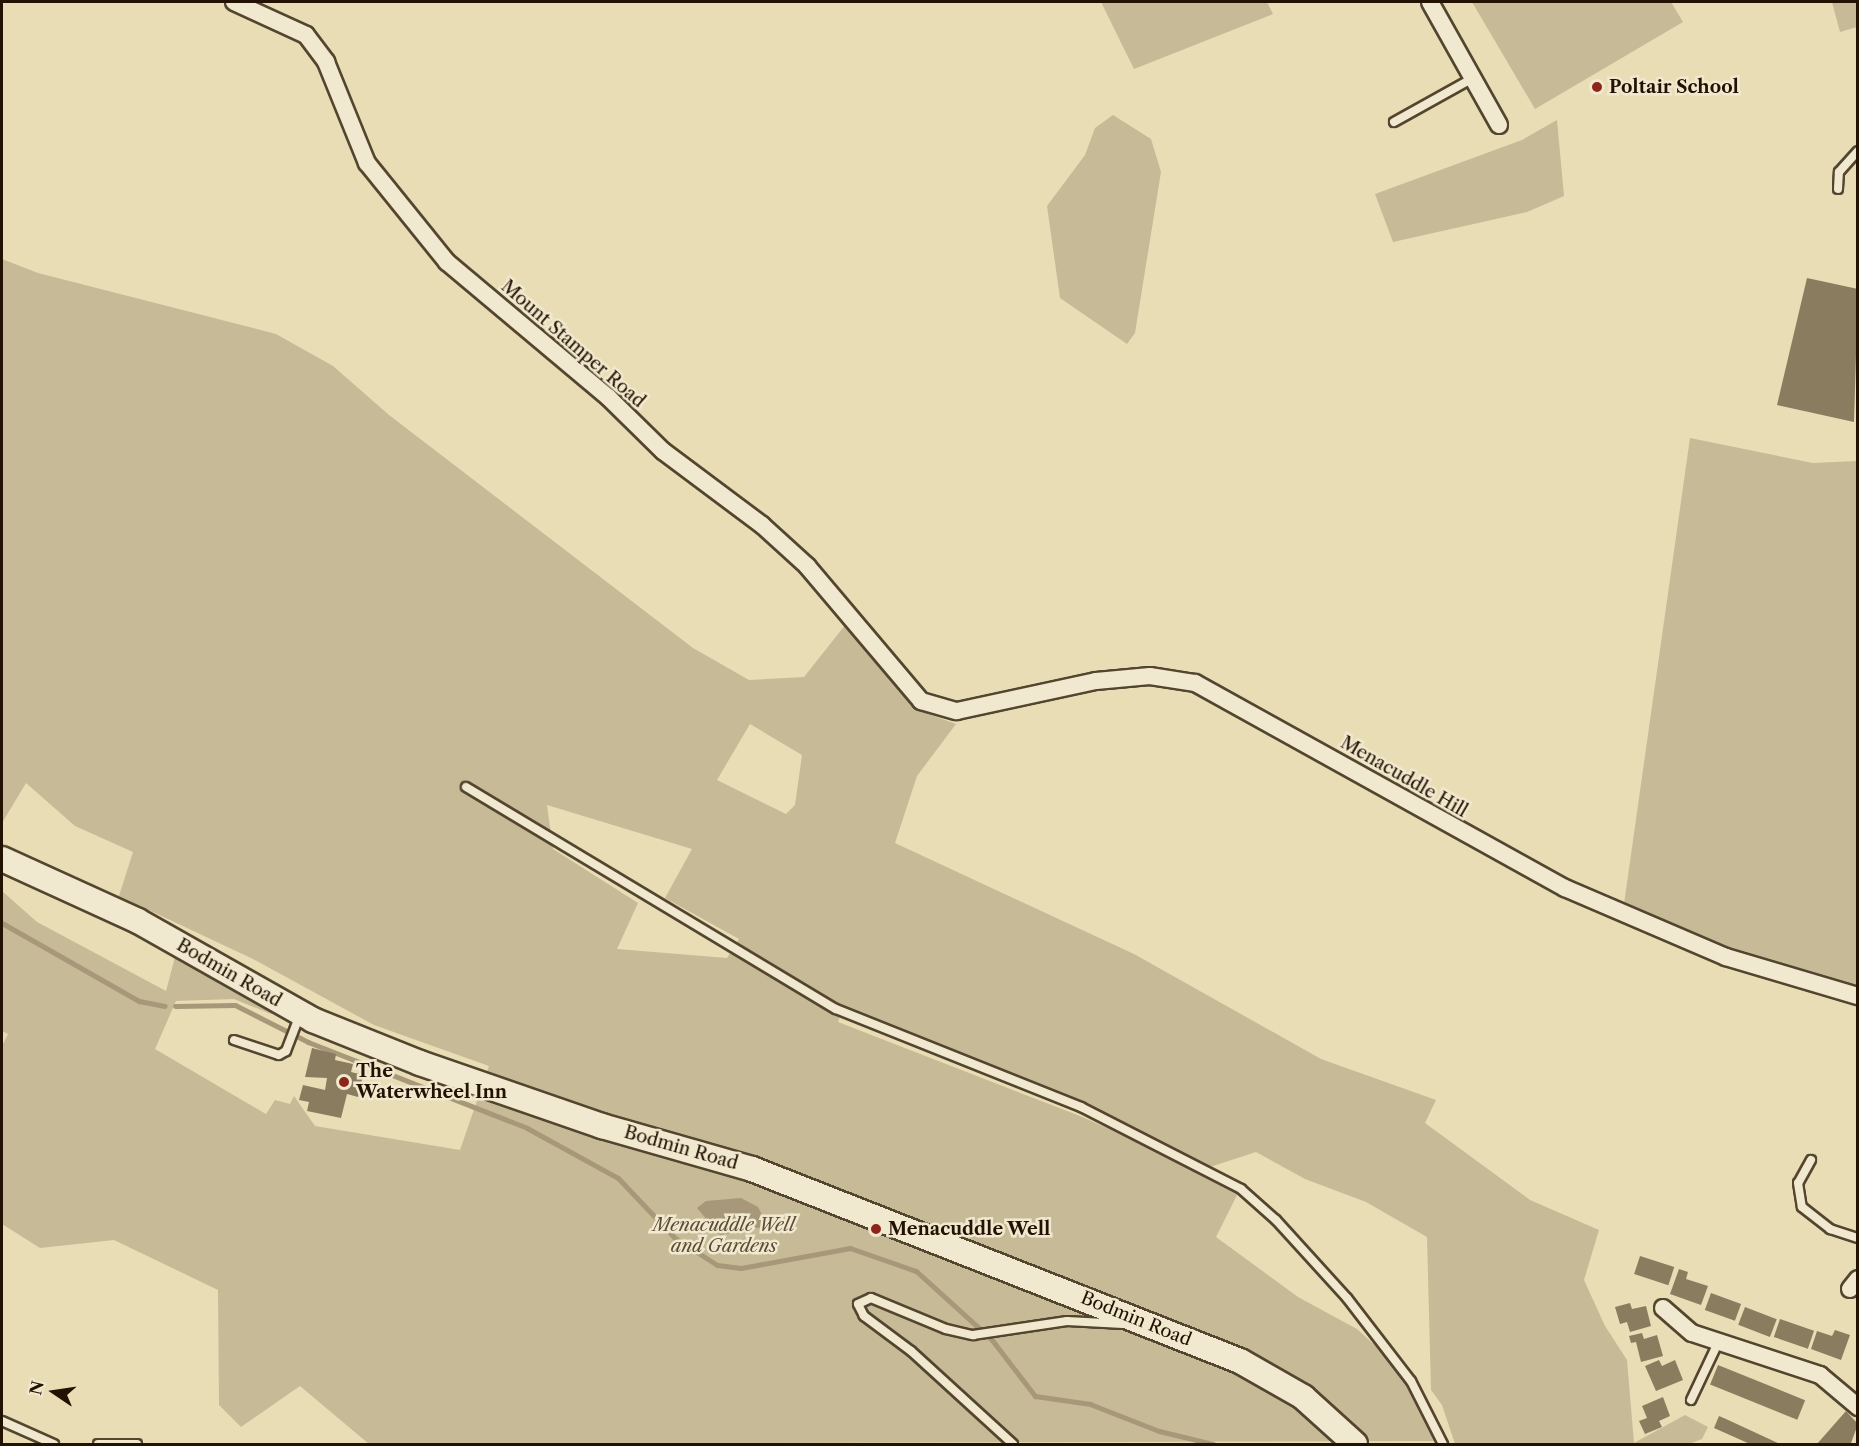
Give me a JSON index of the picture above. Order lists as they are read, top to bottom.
{
  "streets": {
    "main road": ["Bodmin Road"],
    "street": ["Mount Stamper Road", "Menacuddle Hill"]
  },
  "crossings": [
    ["Mount Stamper Road", "Menacuddle Hill"]
  ],
  "parks": ["Menacuddle Well and Gardens"],
  "places": ["Poltair School", "The Waterwheel Inn", "Menacuddle Well"],
  "north": "left"
}
